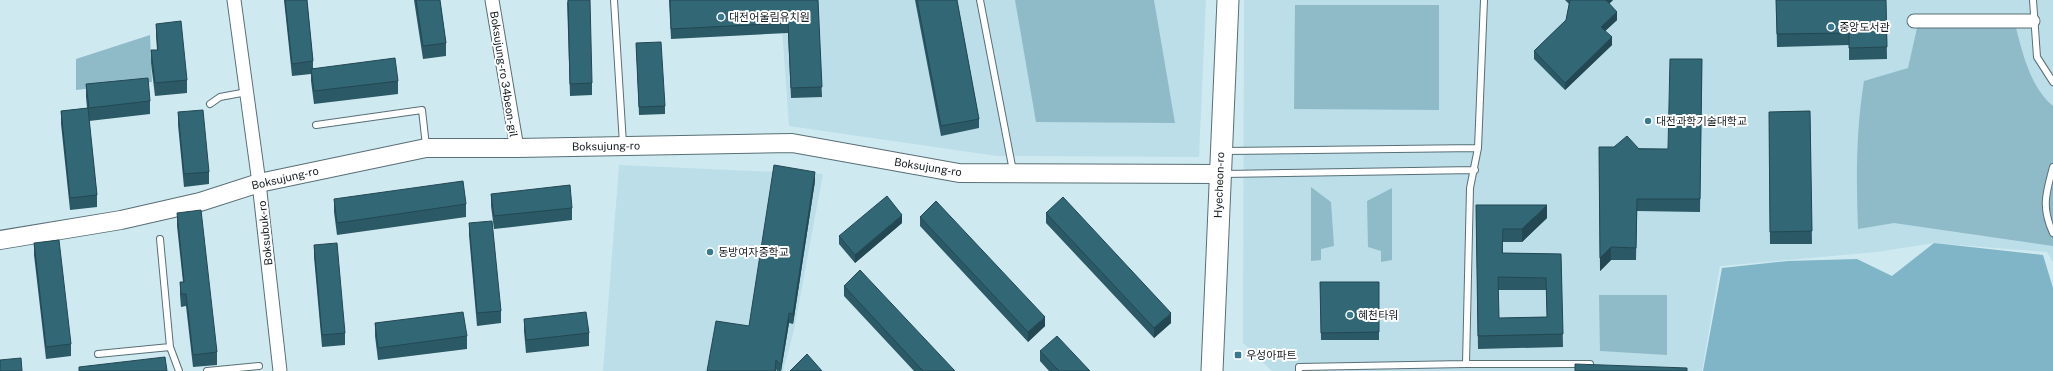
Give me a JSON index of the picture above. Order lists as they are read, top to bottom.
{
  "streets": {
    "main road": ["Hyecheon-ro"],
    "street": ["Boksujung-ro 34beon-gil", "Boksujung-ro", "Boksubuk-ro"]
  },
  "crossings": [
    ["Boksujung-ro 34beon-gil", "Boksujung-ro"],
    ["Boksujung-ro", "Hyecheon-ro"],
    ["Boksujung-ro", "Boksubuk-ro"]
  ],
  "places": {
    "other": [
      "대전어울림유치원",
      "중앙도서관",
      "대전과학기술대학교",
      "동방여자중학교",
      "혜천타워"
    ],
    "transit": ["우성아파트"]
  }
}
